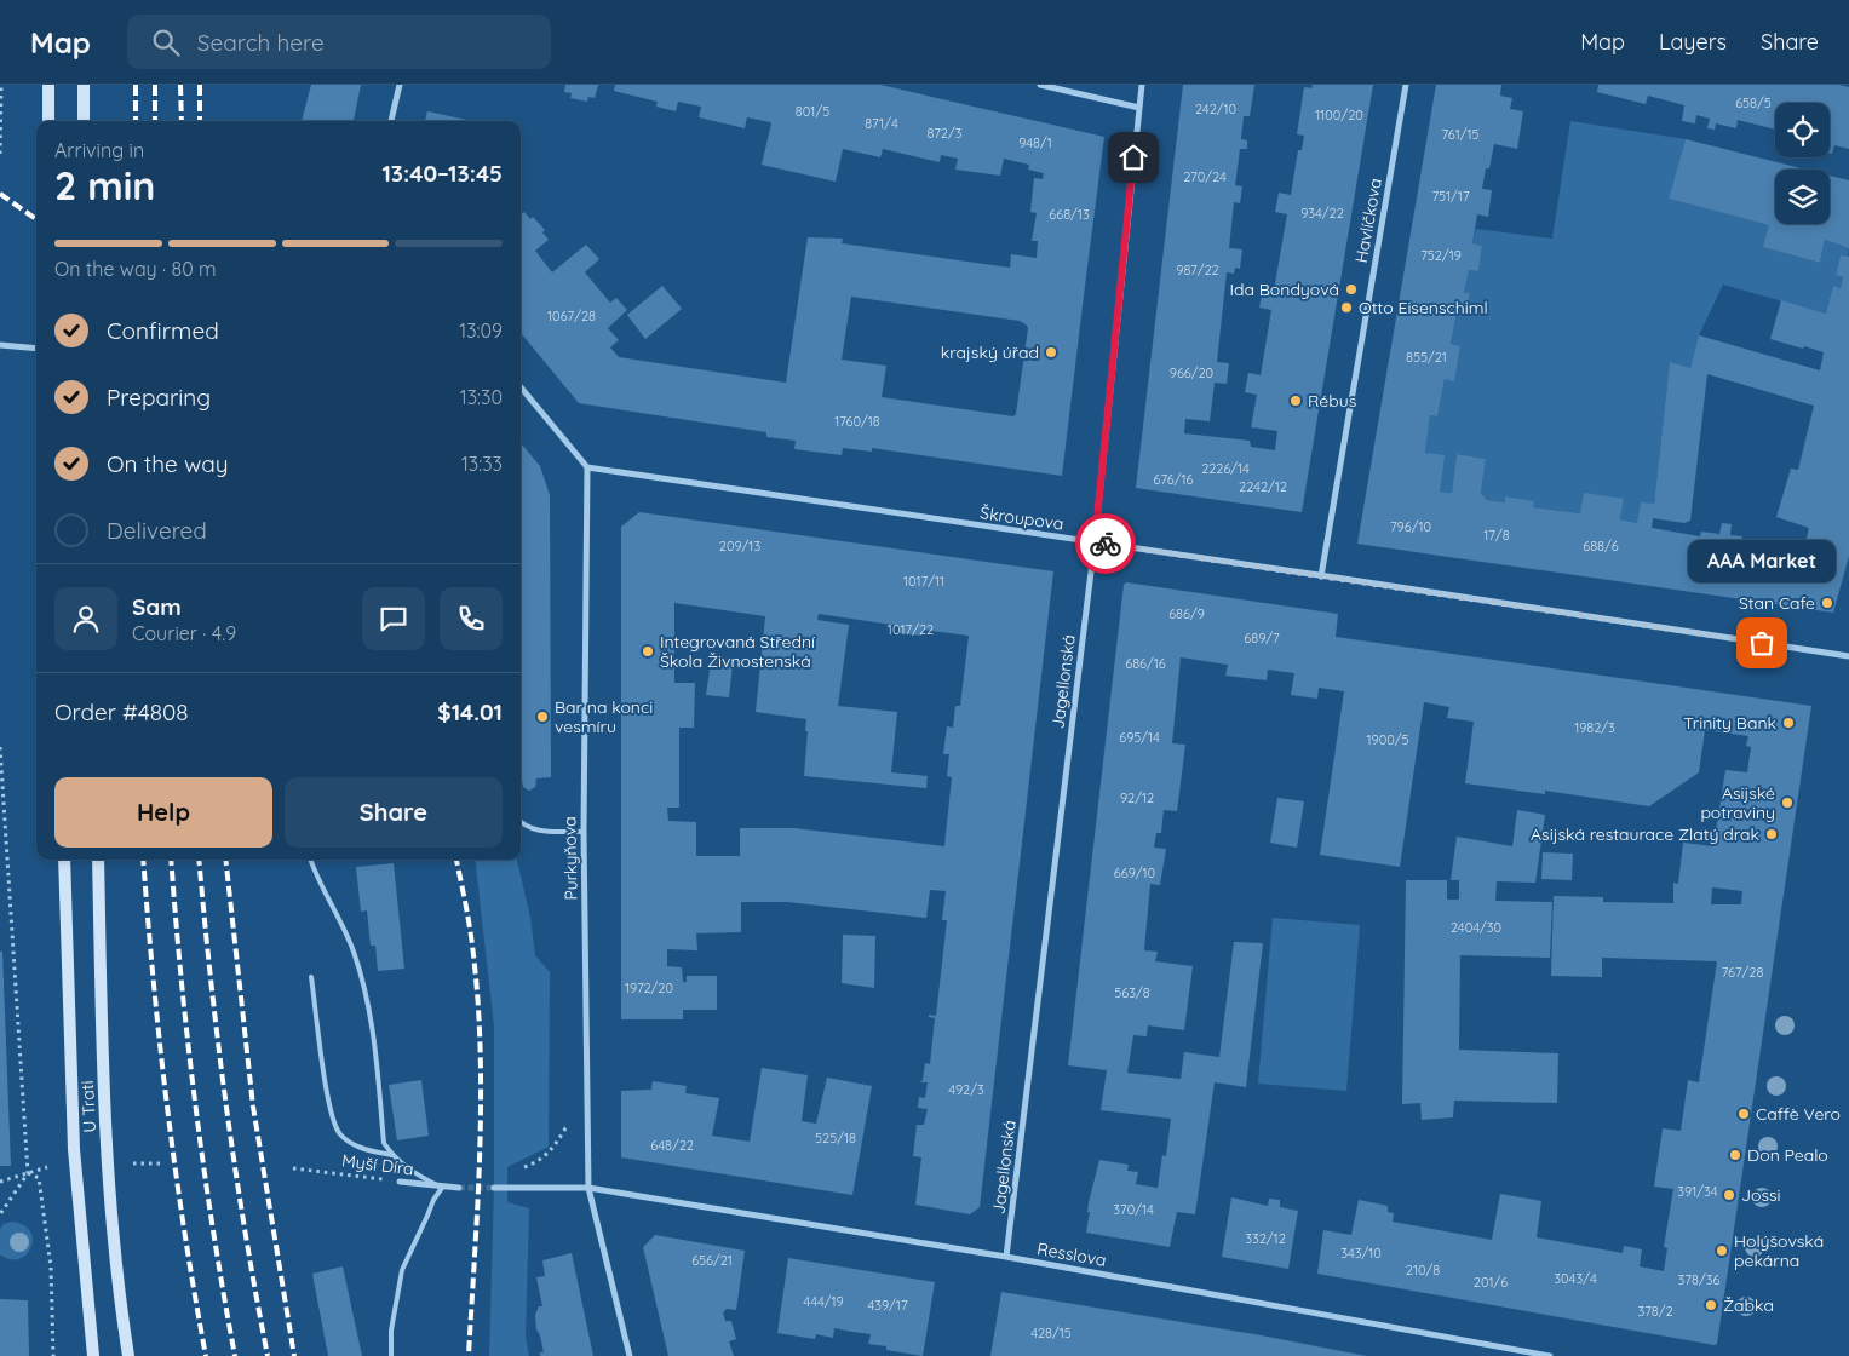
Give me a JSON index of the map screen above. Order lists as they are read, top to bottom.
{
  "streets": {
    "main road": ["U Trati"],
    "street": [
      "Havlíčkova",
      "Škroupova",
      "Jagellonská",
      "Purkyňova",
      "Myší Díra",
      "Resslova"
    ]
  },
  "crossings": [
    ["Havlíčkova", "Škroupova"],
    ["Škroupova", "Jagellonská"],
    ["Škroupova", "Purkyňova"],
    ["Jagellonská", "Resslova"],
    ["Purkyňova", "Resslova"]
  ],
  "places": [
    "Ida Bondyová",
    "Otto Eisenschiml",
    "krajský úřad",
    "Rébus",
    "Stan Cafe",
    "AAA Market",
    "Integrovaná Střední Škola Živnostenská",
    "Bar na konci vesmíru",
    "Trinity Bank",
    "Asijské potraviny",
    "Asijská restaurace Zlatý drak",
    "Caffè Vero",
    "Don Pealo",
    "Jossi",
    "Holýšovská pekárna",
    "Žabka"
  ],
  "house_numbers": [
    "658/5",
    "242/10",
    "801/5",
    "1100/20",
    "871/4",
    "872/3",
    "761/15",
    "948/1",
    "270/24",
    "751/17",
    "934/22",
    "668/13",
    "752/19",
    "987/22",
    "1067/28",
    "855/21",
    "966/20",
    "1760/18",
    "2226/14",
    "676/16",
    "2242/12",
    "796/10",
    "17/8",
    "209/13",
    "688/6",
    "1017/11",
    "686/9",
    "1017/22",
    "689/7",
    "686/16",
    "1982/3",
    "695/14",
    "1900/5",
    "92/12",
    "669/10",
    "2404/30",
    "767/28",
    "1972/20",
    "563/8",
    "492/3",
    "525/18",
    "648/22",
    "391/34",
    "370/14",
    "332/12",
    "343/10",
    "656/21",
    "210/8",
    "3043/4",
    "378/36",
    "201/6",
    "444/19",
    "439/17",
    "378/2",
    "428/15"
  ],
  "page": {
    "header": "Map",
    "search": "Search here",
    "nav": ["Map", "Layers", "Share"],
    "heading": ["2 min", "Arriving in", "13:40–13:45"],
    "panel": [
      "Sam",
      "Courier · 4.9",
      "Order #4808",
      "$14.01"
    ],
    "bar": "On the way · 80 m",
    "list": [
      ["Confirmed", "13:09"],
      ["Preparing", "13:30"],
      ["On the way", "13:33"],
      "Delivered"
    ],
    "bubble": "AAA Market",
    "buttons": ["Help", "Share"]
  }
}
